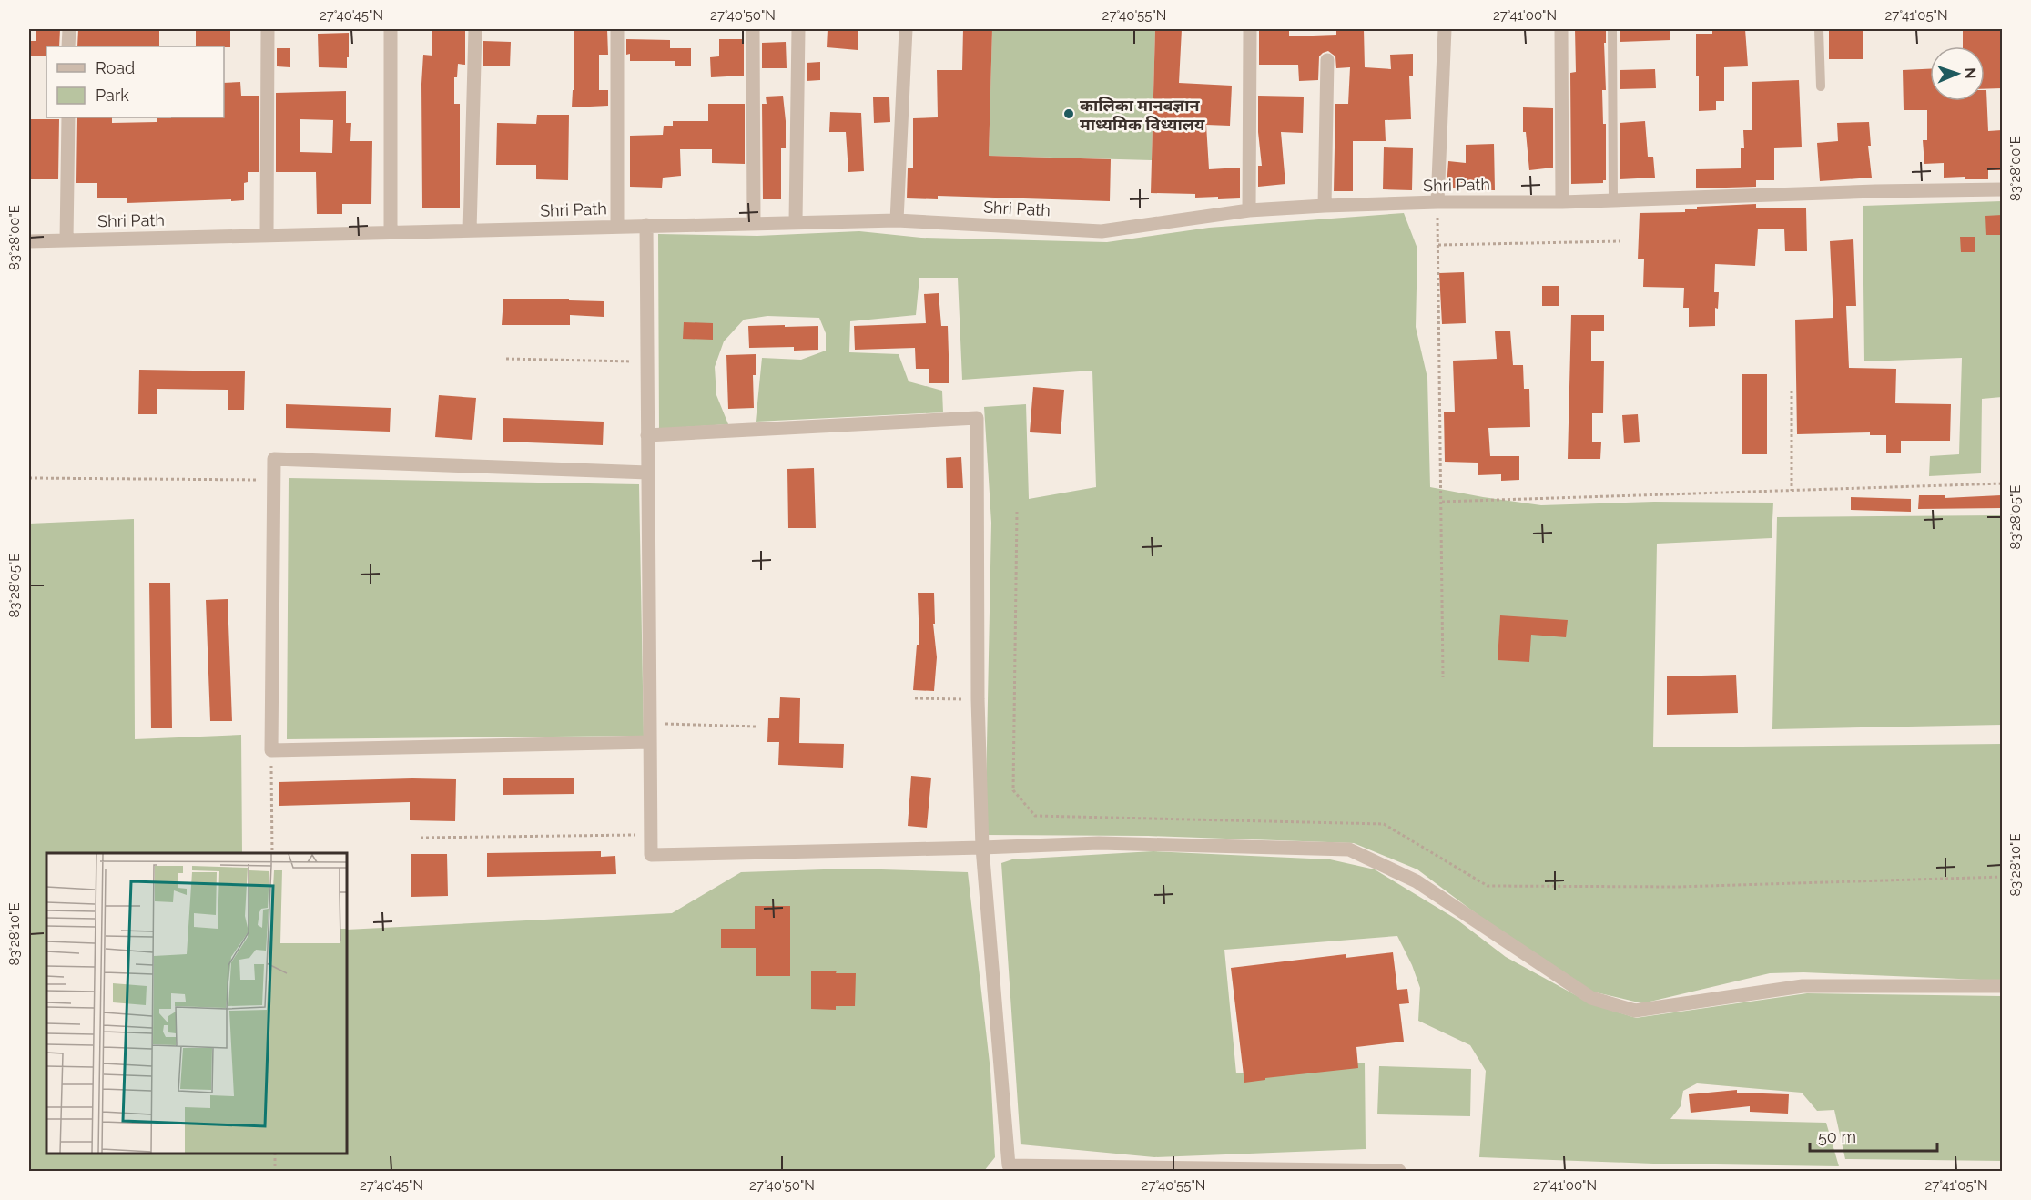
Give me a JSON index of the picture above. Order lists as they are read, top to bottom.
{
  "streets": {
    "street": ["Shri Path"]
  },
  "places": ["कालिका मानवज्ञान माध्यमिक विध्यालय"],
  "legend": ["Road", "Park"],
  "scale_bar": "50 m",
  "north": "right",
  "coordinates": [
    "27°40'45\"N",
    "27°40'50\"N",
    "27°40'55\"N",
    "27°41'00\"N",
    "27°41'05\"N",
    "83°28'00\"E",
    "83°28'05\"E",
    "83°28'10\"E"
  ]
}
